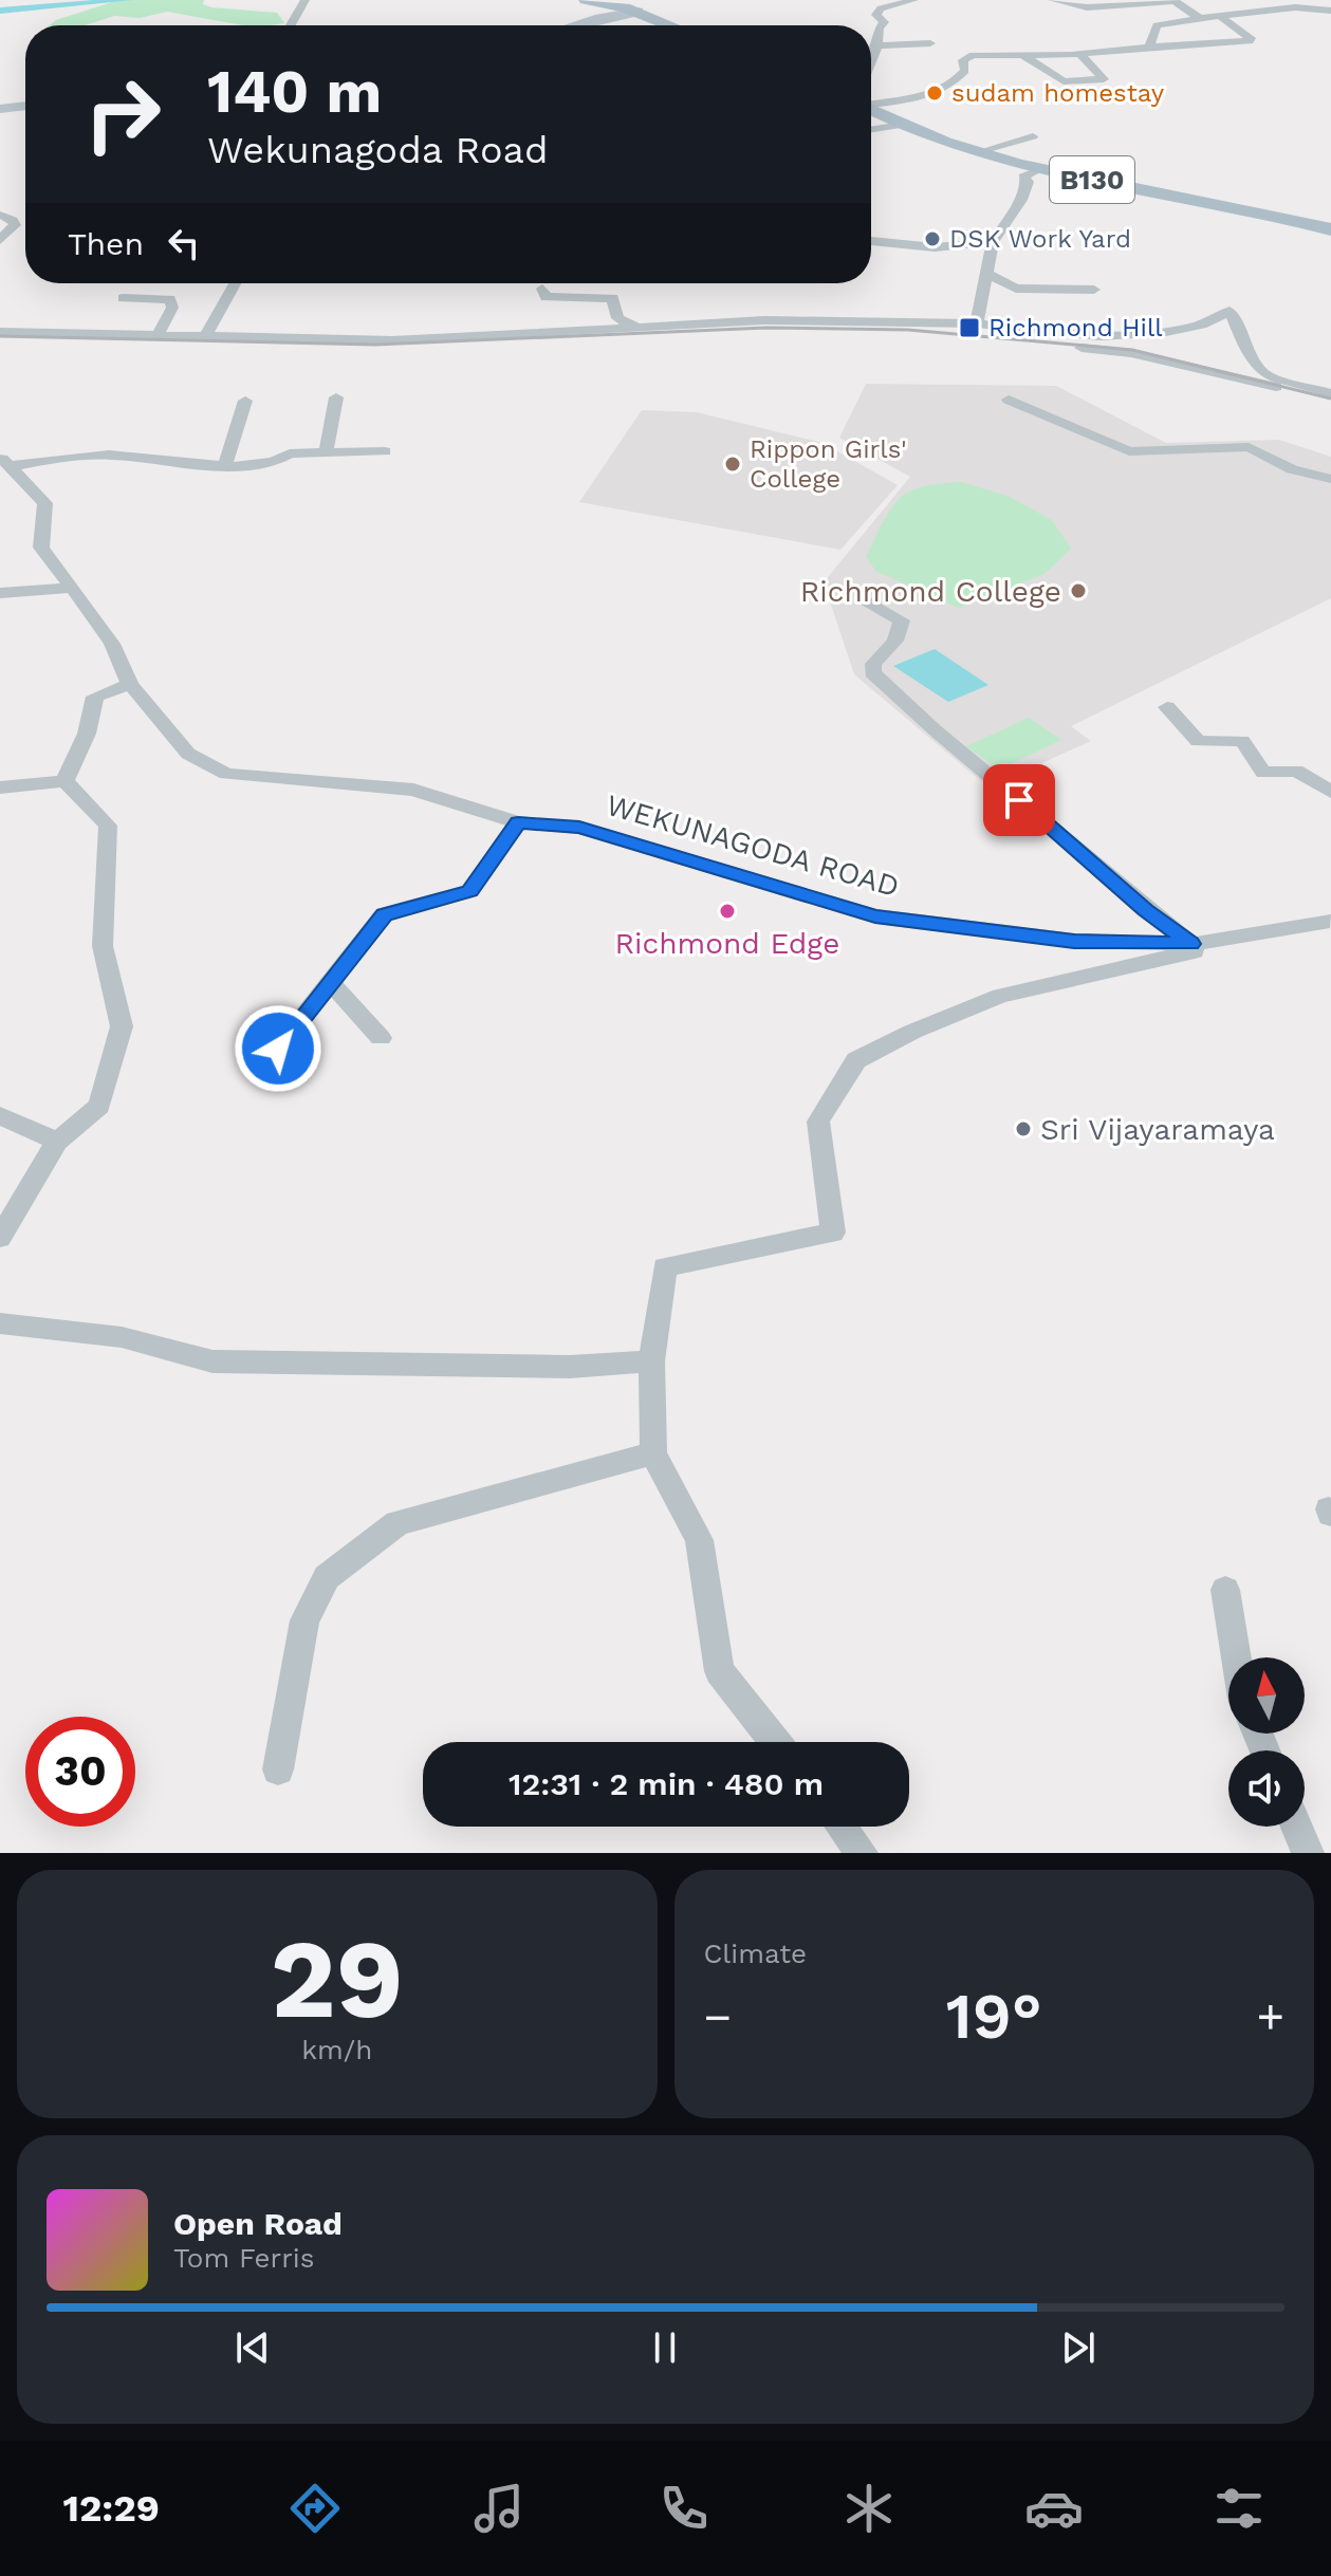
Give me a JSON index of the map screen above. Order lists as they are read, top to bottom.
{
  "streets": {
    "main road": ["B130"],
    "street": ["WEKUNAGODA ROAD"]
  },
  "places": {
    "other": [
      "sudam homestay",
      "DSK Work Yard",
      "Rippon Girls' College",
      "Richmond College",
      "Richmond Edge",
      "Sri Vijayaramaya"
    ],
    "transit": ["Richmond Hill"]
  },
  "north": "top",
  "page": {
    "turn": ["140 m", "Wekunagoda Road"],
    "then": "Then",
    "limit": "30",
    "trip": "12:31 · 2 min · 480 m",
    "tile": [
      ["29", "km/h"],
      "Climate"
    ],
    "heat": ["−", "19°", "+"],
    "song": ["Open Road", "Tom Ferris"],
    "tabs": "12:29"
  }
}
